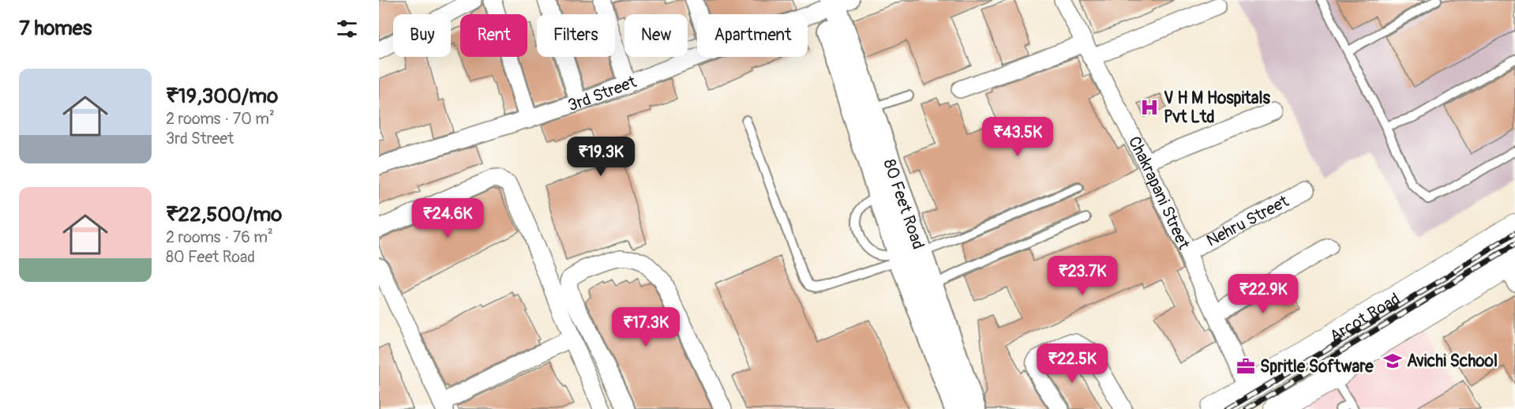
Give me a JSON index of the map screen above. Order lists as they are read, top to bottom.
{
  "streets": {
    "main road": ["Arcot Road"],
    "street": [
      "3rd Street",
      "Chakrapani Street",
      "80 Feet Road",
      "Nehru Street"
    ]
  },
  "crossings": [
    ["3rd Street", "80 Feet Road"],
    ["Chakrapani Street", "Nehru Street"],
    ["Chakrapani Street", "Arcot Road"]
  ],
  "places": {
    "hospital": ["V H M Hospitals Pvt Ltd"],
    "school or university": ["Avichi School"],
    "office": ["Spritle Software"]
  },
  "page": {
    "heading": "7 homes",
    "chip": [
      "Buy",
      "Rent",
      "Filters",
      "New",
      "Apartment"
    ],
    "list": [
      {
        "name": "₹19,300/mo",
        "note": "2 rooms · 70 m² · 3rd Street"
      },
      {
        "name": "₹22,500/mo",
        "note": "2 rooms · 76 m² · 80 Feet Road"
      }
    ],
    "price": [
      "₹43.5K",
      "₹19.3K",
      "₹24.6K",
      "₹23.7K",
      "₹22.9K",
      "₹17.3K",
      "₹22.5K"
    ]
  }
}
